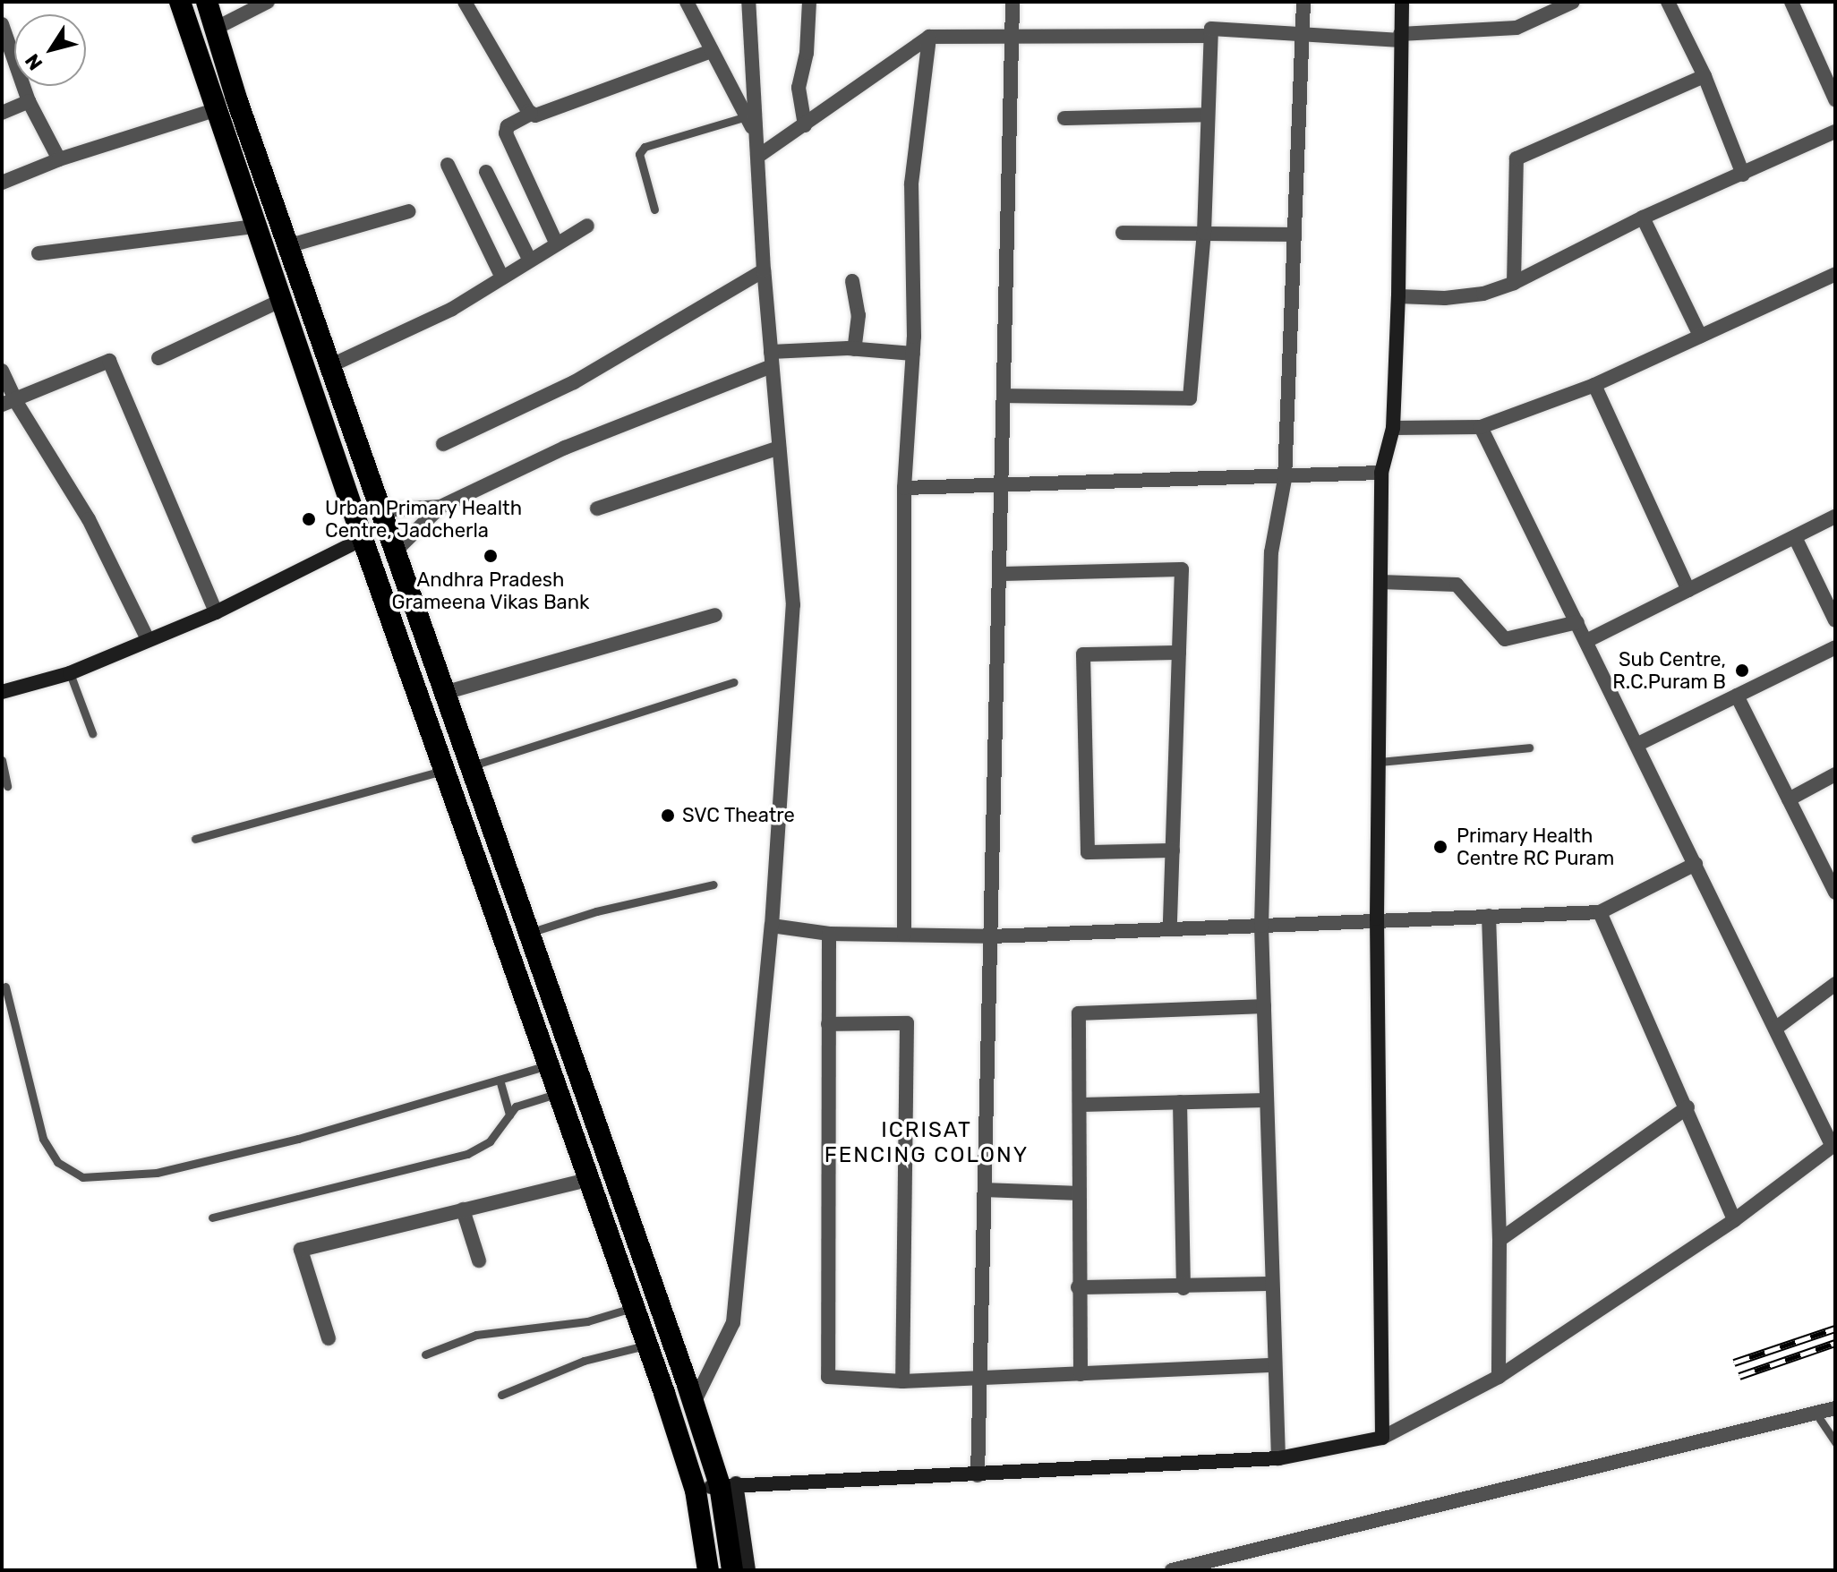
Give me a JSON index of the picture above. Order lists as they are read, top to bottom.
{
  "districts": ["ICRISAT FENCING COLONY"],
  "places": [
    "Urban Primary Health Centre, Jadcherla",
    "Andhra Pradesh Grameena Vikas Bank",
    "Sub Centre, R.C.Puram B",
    "SVC Theatre",
    "Primary Health Centre RC Puram"
  ],
  "north": "bottom left"
}
